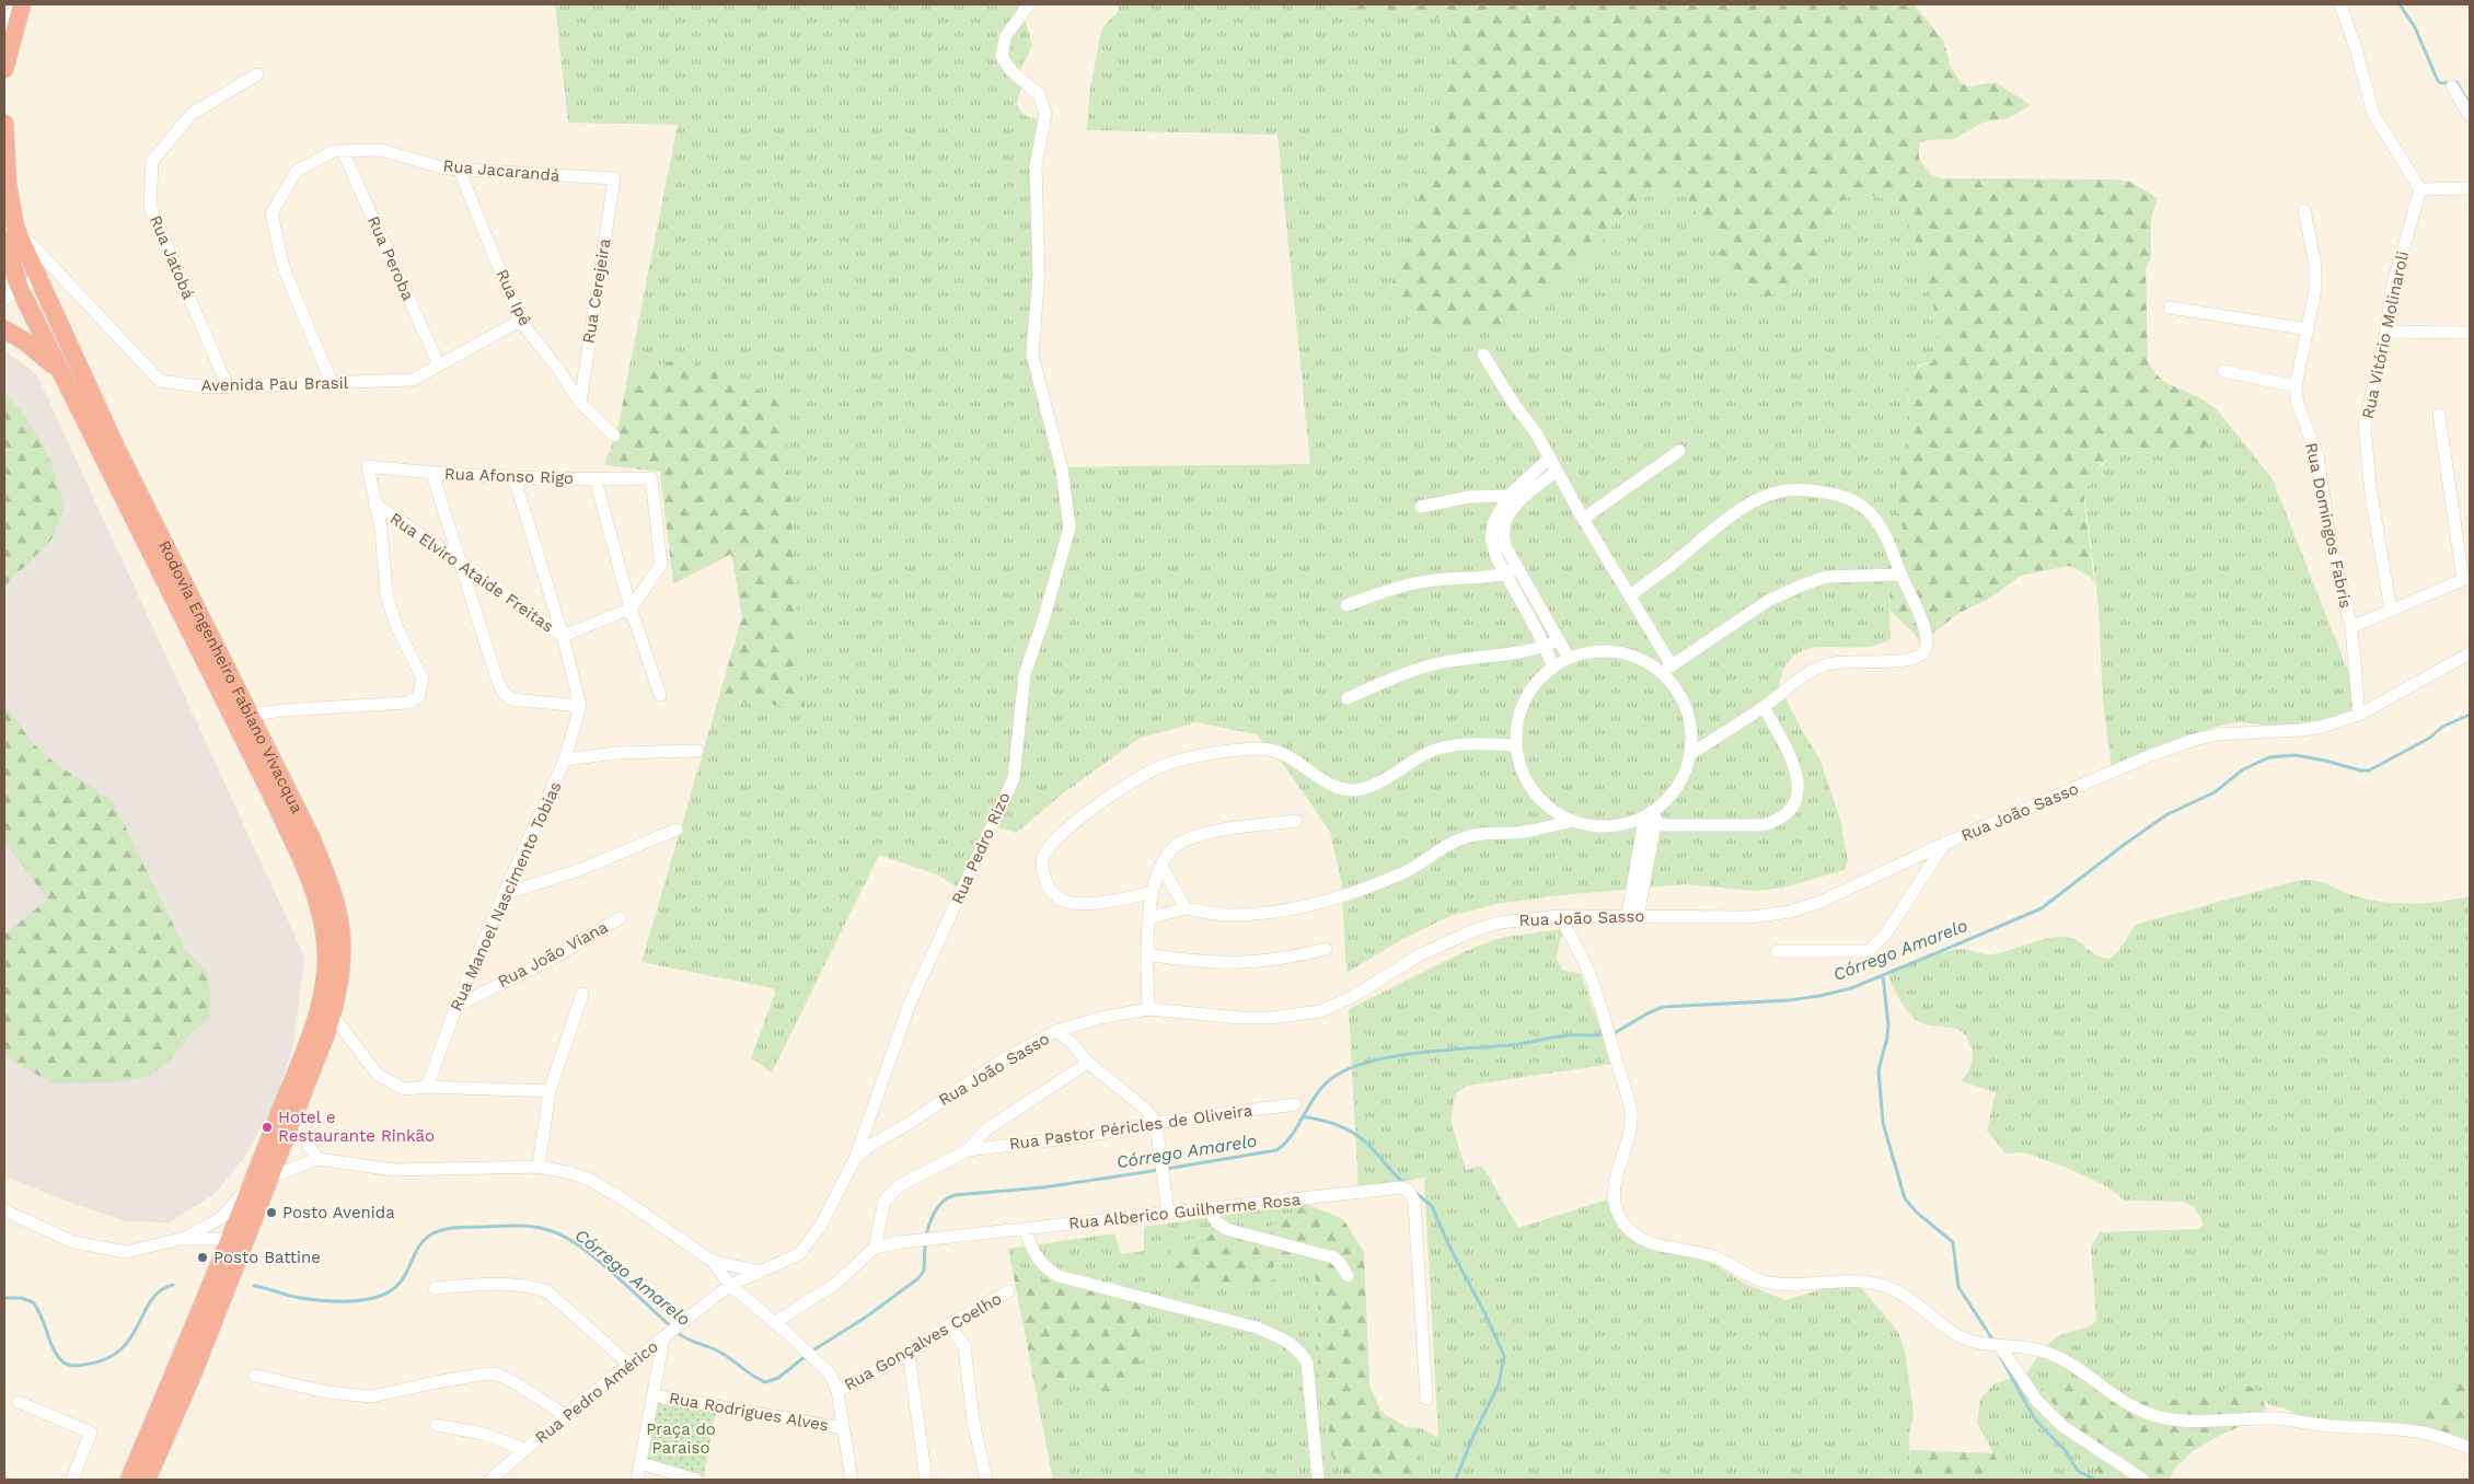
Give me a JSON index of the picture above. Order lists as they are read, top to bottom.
{
  "streets": {
    "highway": ["Rodovia Engenheiro Fabiano Vivacqua"],
    "street": [
      "Rua Jacarandá",
      "Rua Jatobá",
      "Rua Peroba",
      "Rua Cerejeira",
      "Rua Ipê",
      "Rua Vitório Molinaroli",
      "Avenida Pau Brasil",
      "Rua Afonso Rigo",
      "Rua Domingos Fabris",
      "Rua Elviro Ataide Freitas",
      "Rua João Sasso",
      "Rua Pedro Rizo",
      "Rua Manoel Nascimento Tobias",
      "Rua João Viana",
      "Rua Pastor Péricles de Oliveira",
      "Rua Alberico Guilherme Rosa",
      "Rua Gonçalves Coelho",
      "Rua Pedro Américo",
      "Rua Rodrigues Alves"
    ]
  },
  "crossings": [
    ["Rua Jacarandá", "Rua Peroba"],
    ["Rua Jacarandá", "Rua Cerejeira"],
    ["Rua Jacarandá", "Rua Ipê"],
    ["Rua Jacarandá", "Avenida Pau Brasil"],
    ["Rua Jatobá", "Avenida Pau Brasil"],
    ["Rua Peroba", "Avenida Pau Brasil"],
    ["Rua Cerejeira", "Rua Ipê"],
    ["Rua Ipê", "Avenida Pau Brasil"],
    ["Avenida Pau Brasil", "Rodovia Engenheiro Fabiano Vivacqua"],
    ["Rua Afonso Rigo", "Rua Elviro Ataide Freitas"],
    ["Rua Domingos Fabris", "Rua João Sasso"],
    ["Rua João Sasso", "Rua Pedro Rizo"],
    ["Rua João Sasso", "Rua Pedro Américo"],
    ["Rua Manoel Nascimento Tobias", "Rua João Viana"]
  ],
  "water": ["Córrego Amarelo"],
  "parks": ["Praça do Paraiso"],
  "places": ["Hotel e Restaurante Rinkão", "Posto Avenida", "Posto Battine"]
}
